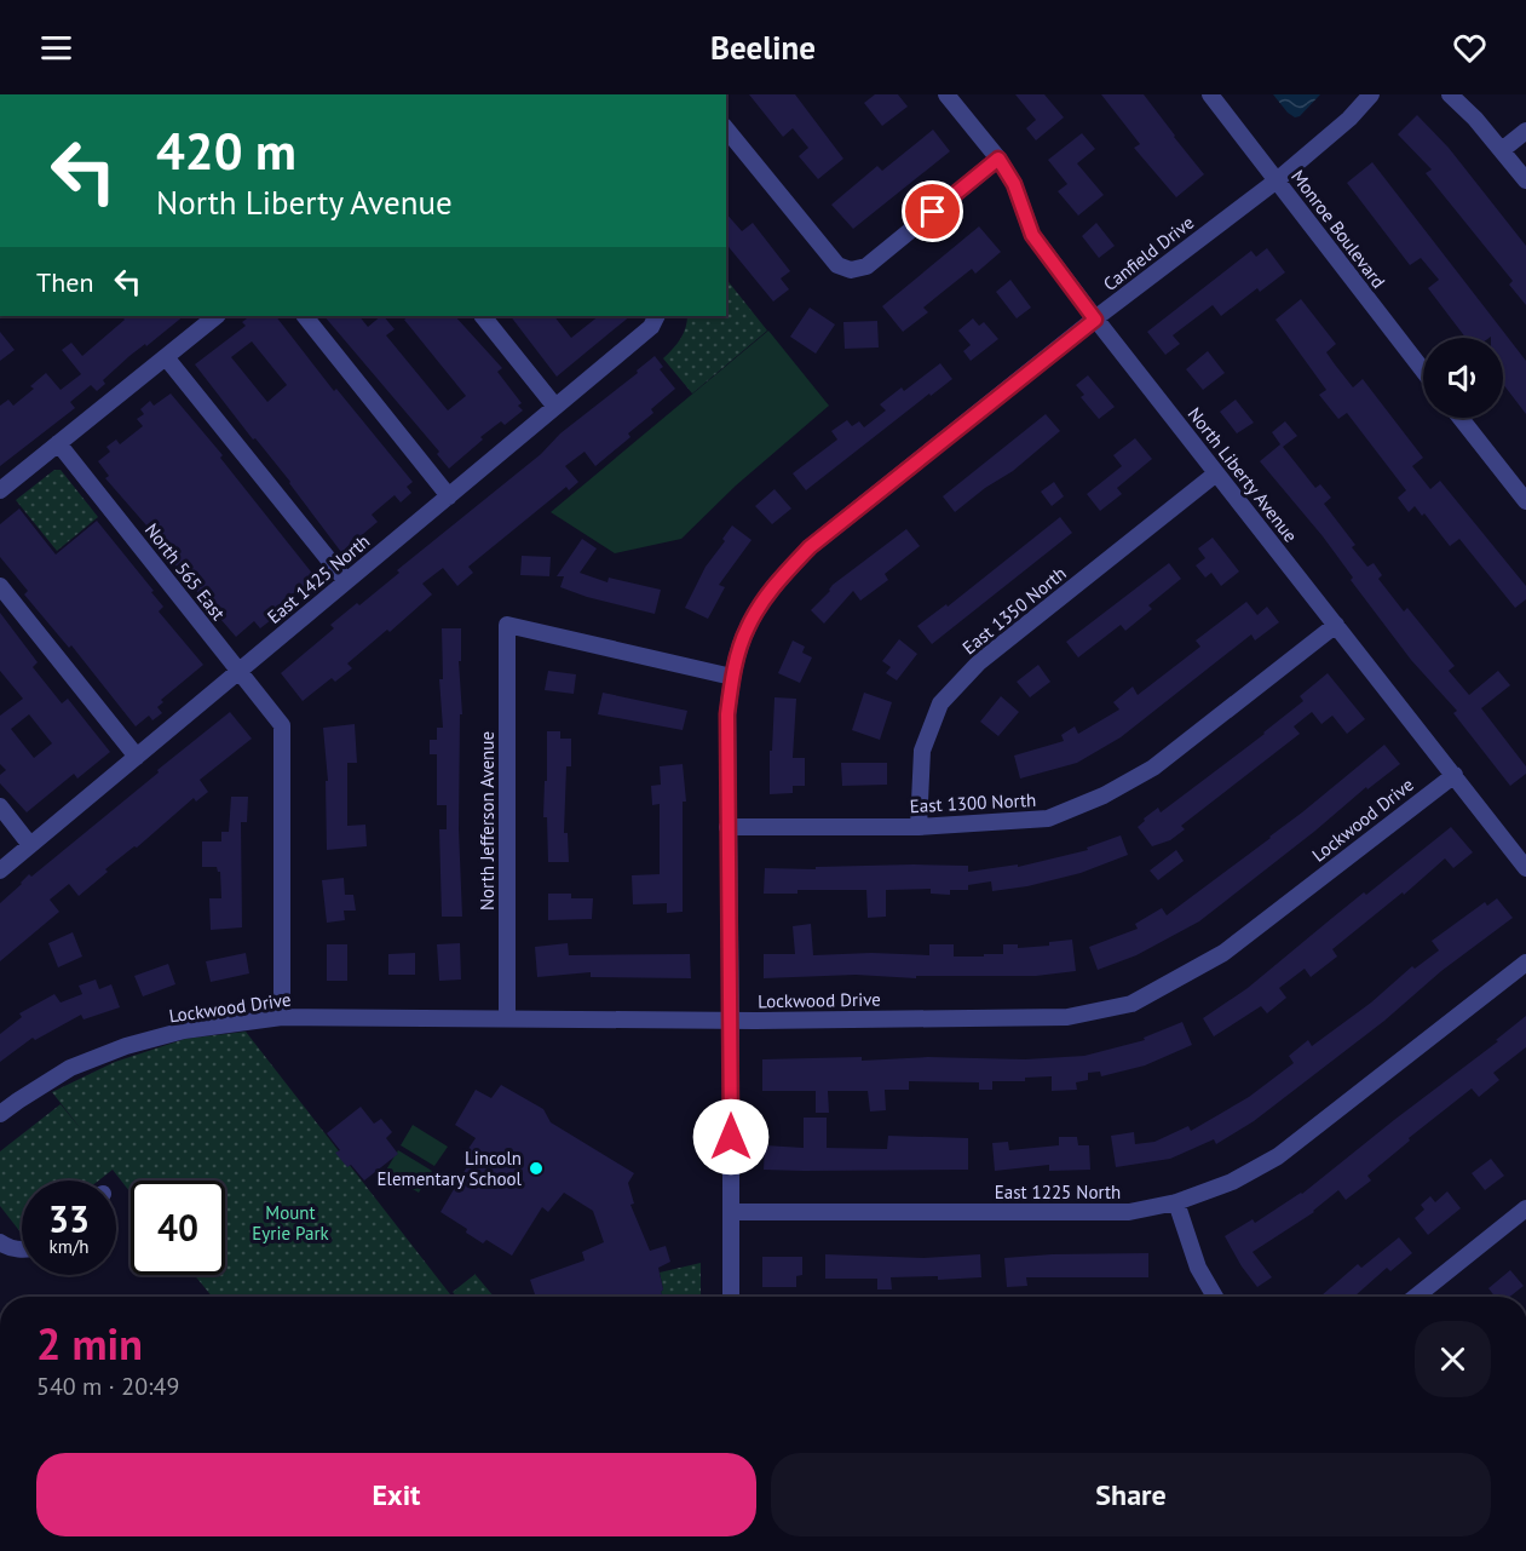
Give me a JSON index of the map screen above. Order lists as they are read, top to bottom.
{
  "streets": {
    "street": [
      "Monroe Boulevard",
      "Canfield Drive",
      "North Liberty Avenue",
      "North 565 East",
      "East 1425 North",
      "East 1350 North",
      "East 1300 North",
      "Lockwood Drive",
      "North Jefferson Avenue",
      "East 1225 North"
    ]
  },
  "crossings": [
    ["Monroe Boulevard", "Canfield Drive"],
    ["Canfield Drive", "North Liberty Avenue"],
    ["Canfield Drive", "East 1300 North"],
    ["Canfield Drive", "Lockwood Drive"],
    ["Canfield Drive", "North Jefferson Avenue"],
    ["Canfield Drive", "East 1225 North"],
    ["North Liberty Avenue", "East 1350 North"],
    ["North Liberty Avenue", "East 1300 North"],
    ["North Liberty Avenue", "Lockwood Drive"],
    ["North 565 East", "East 1425 North"],
    ["North 565 East", "Lockwood Drive"],
    ["East 1350 North", "East 1300 North"],
    ["Lockwood Drive", "North Jefferson Avenue"]
  ],
  "parks": ["Mount Eyrie Park"],
  "places": ["Lincoln Elementary School"],
  "page": {
    "header": "Beeline",
    "turn": ["420 m", "North Liberty Avenue"],
    "then": "Then",
    "speed": "33 km/h",
    "limit": "40",
    "heading": ["2 min", "540 m · 20:49"],
    "buttons": ["Exit", "Share"]
  }
}
